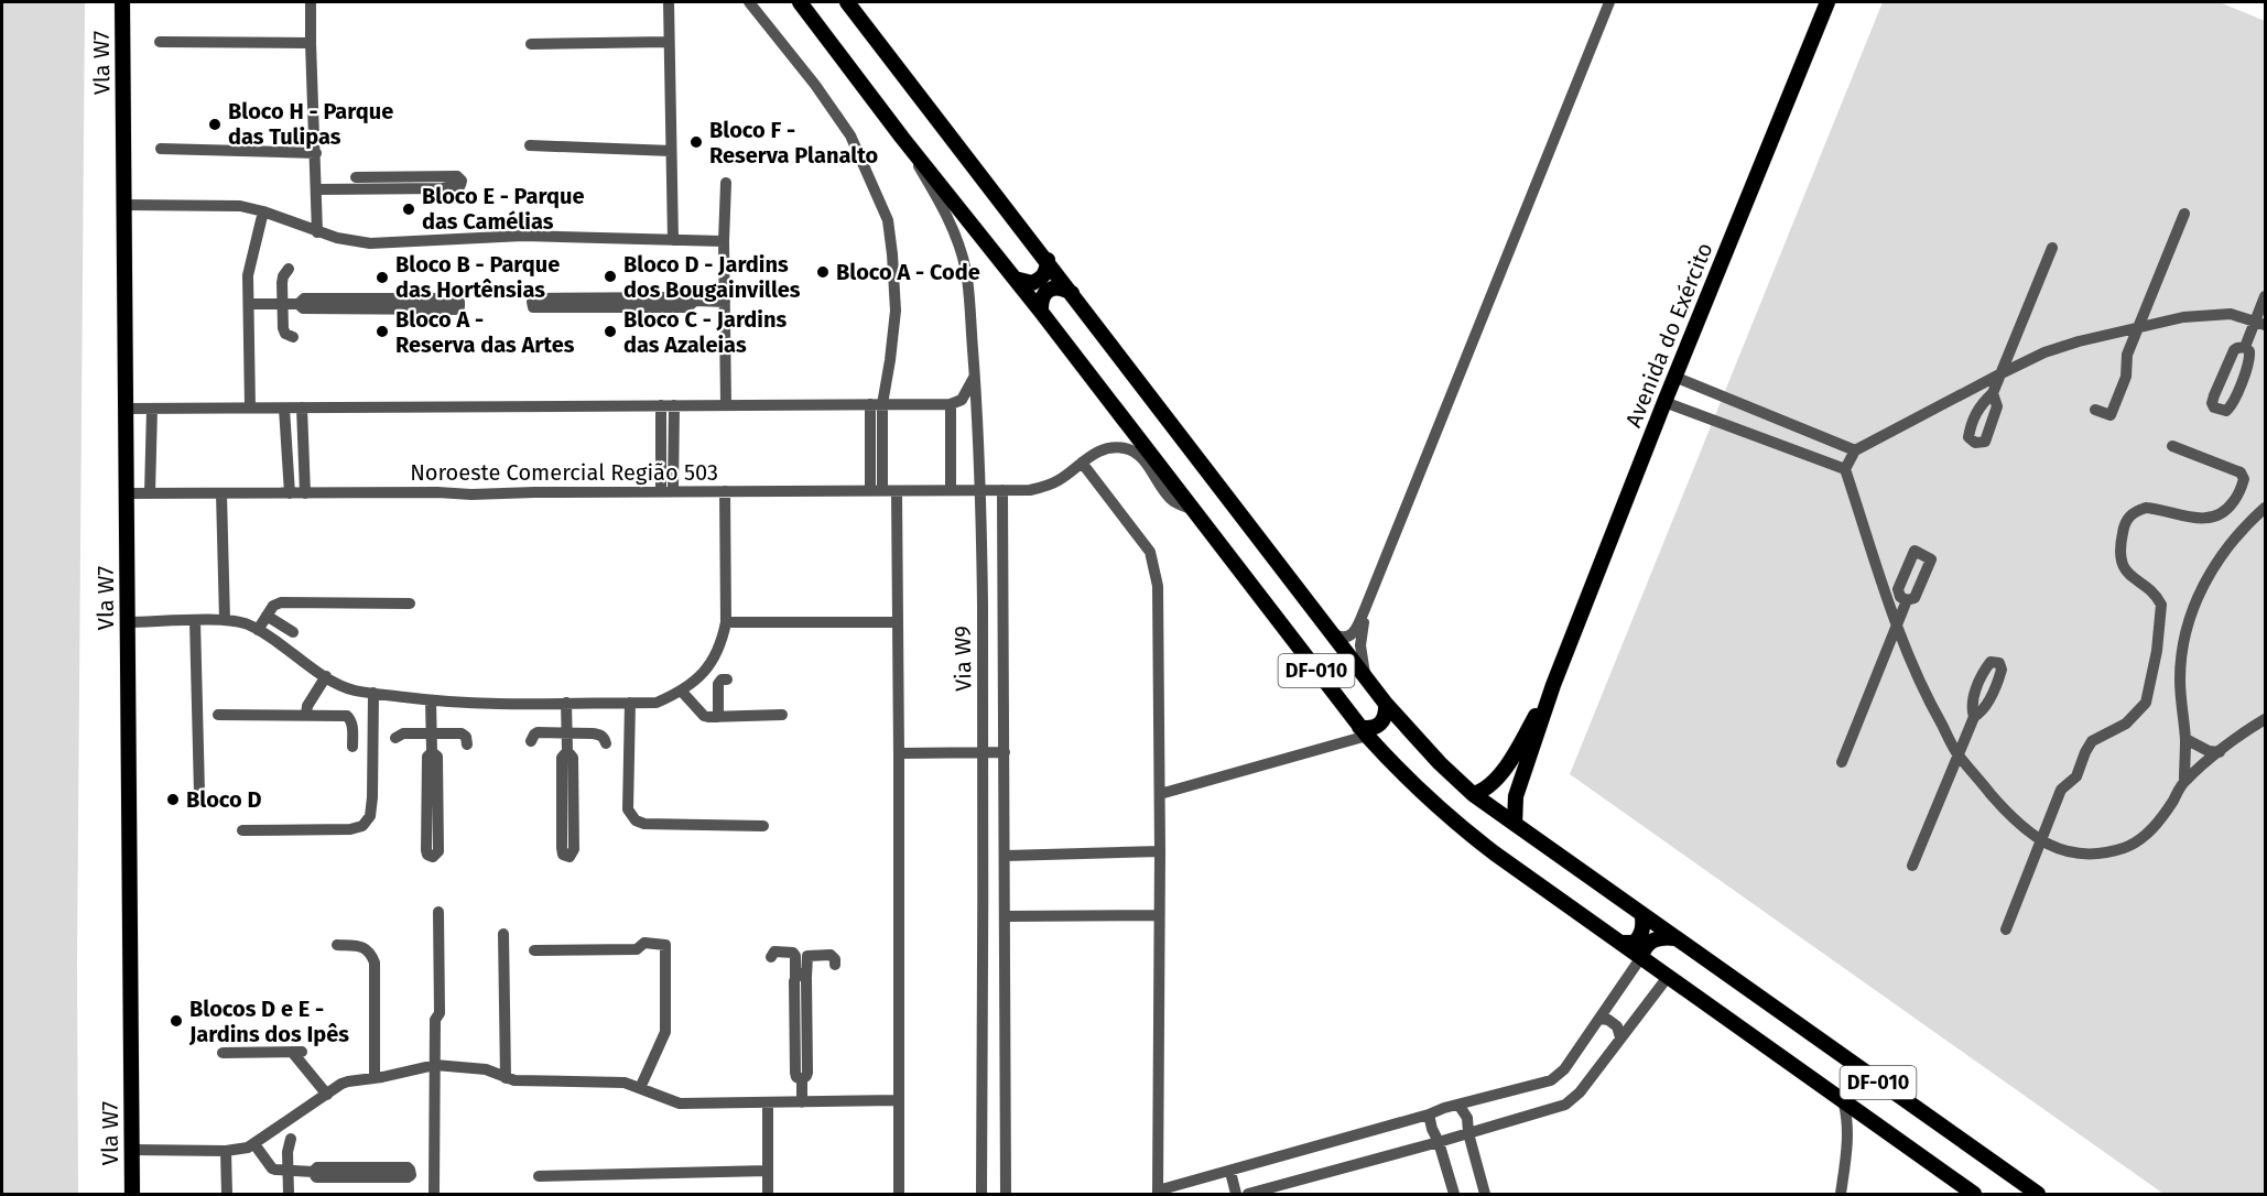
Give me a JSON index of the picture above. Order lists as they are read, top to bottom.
{
  "streets": {
    "main road": ["Vla W7", "Avenida do Exército", "DF-010"],
    "street": ["Noroeste Comercial Região 503", "Via W9"]
  },
  "crossings": [
    ["Vla W7", "Noroeste Comercial Região 503"],
    ["Avenida do Exército", "DF-010"],
    ["Noroeste Comercial Região 503", "Via W9"],
    ["Noroeste Comercial Região 503", "DF-010"],
    ["Via W9", "DF-010"]
  ],
  "places": [
    "Bloco H - Parque das Tulipas",
    "Bloco F - Reserva Planalto",
    "Bloco E - Parque das Camélias",
    "Bloco A - Code",
    "Bloco D - Jardins dos Bougainvilles",
    "Bloco B - Parque das Hortênsias",
    "Bloco A - Reserva das Artes",
    "Bloco C - Jardins das Azaleias",
    "Bloco D",
    "Blocos D e E - Jardins dos Ipês"
  ]
}
